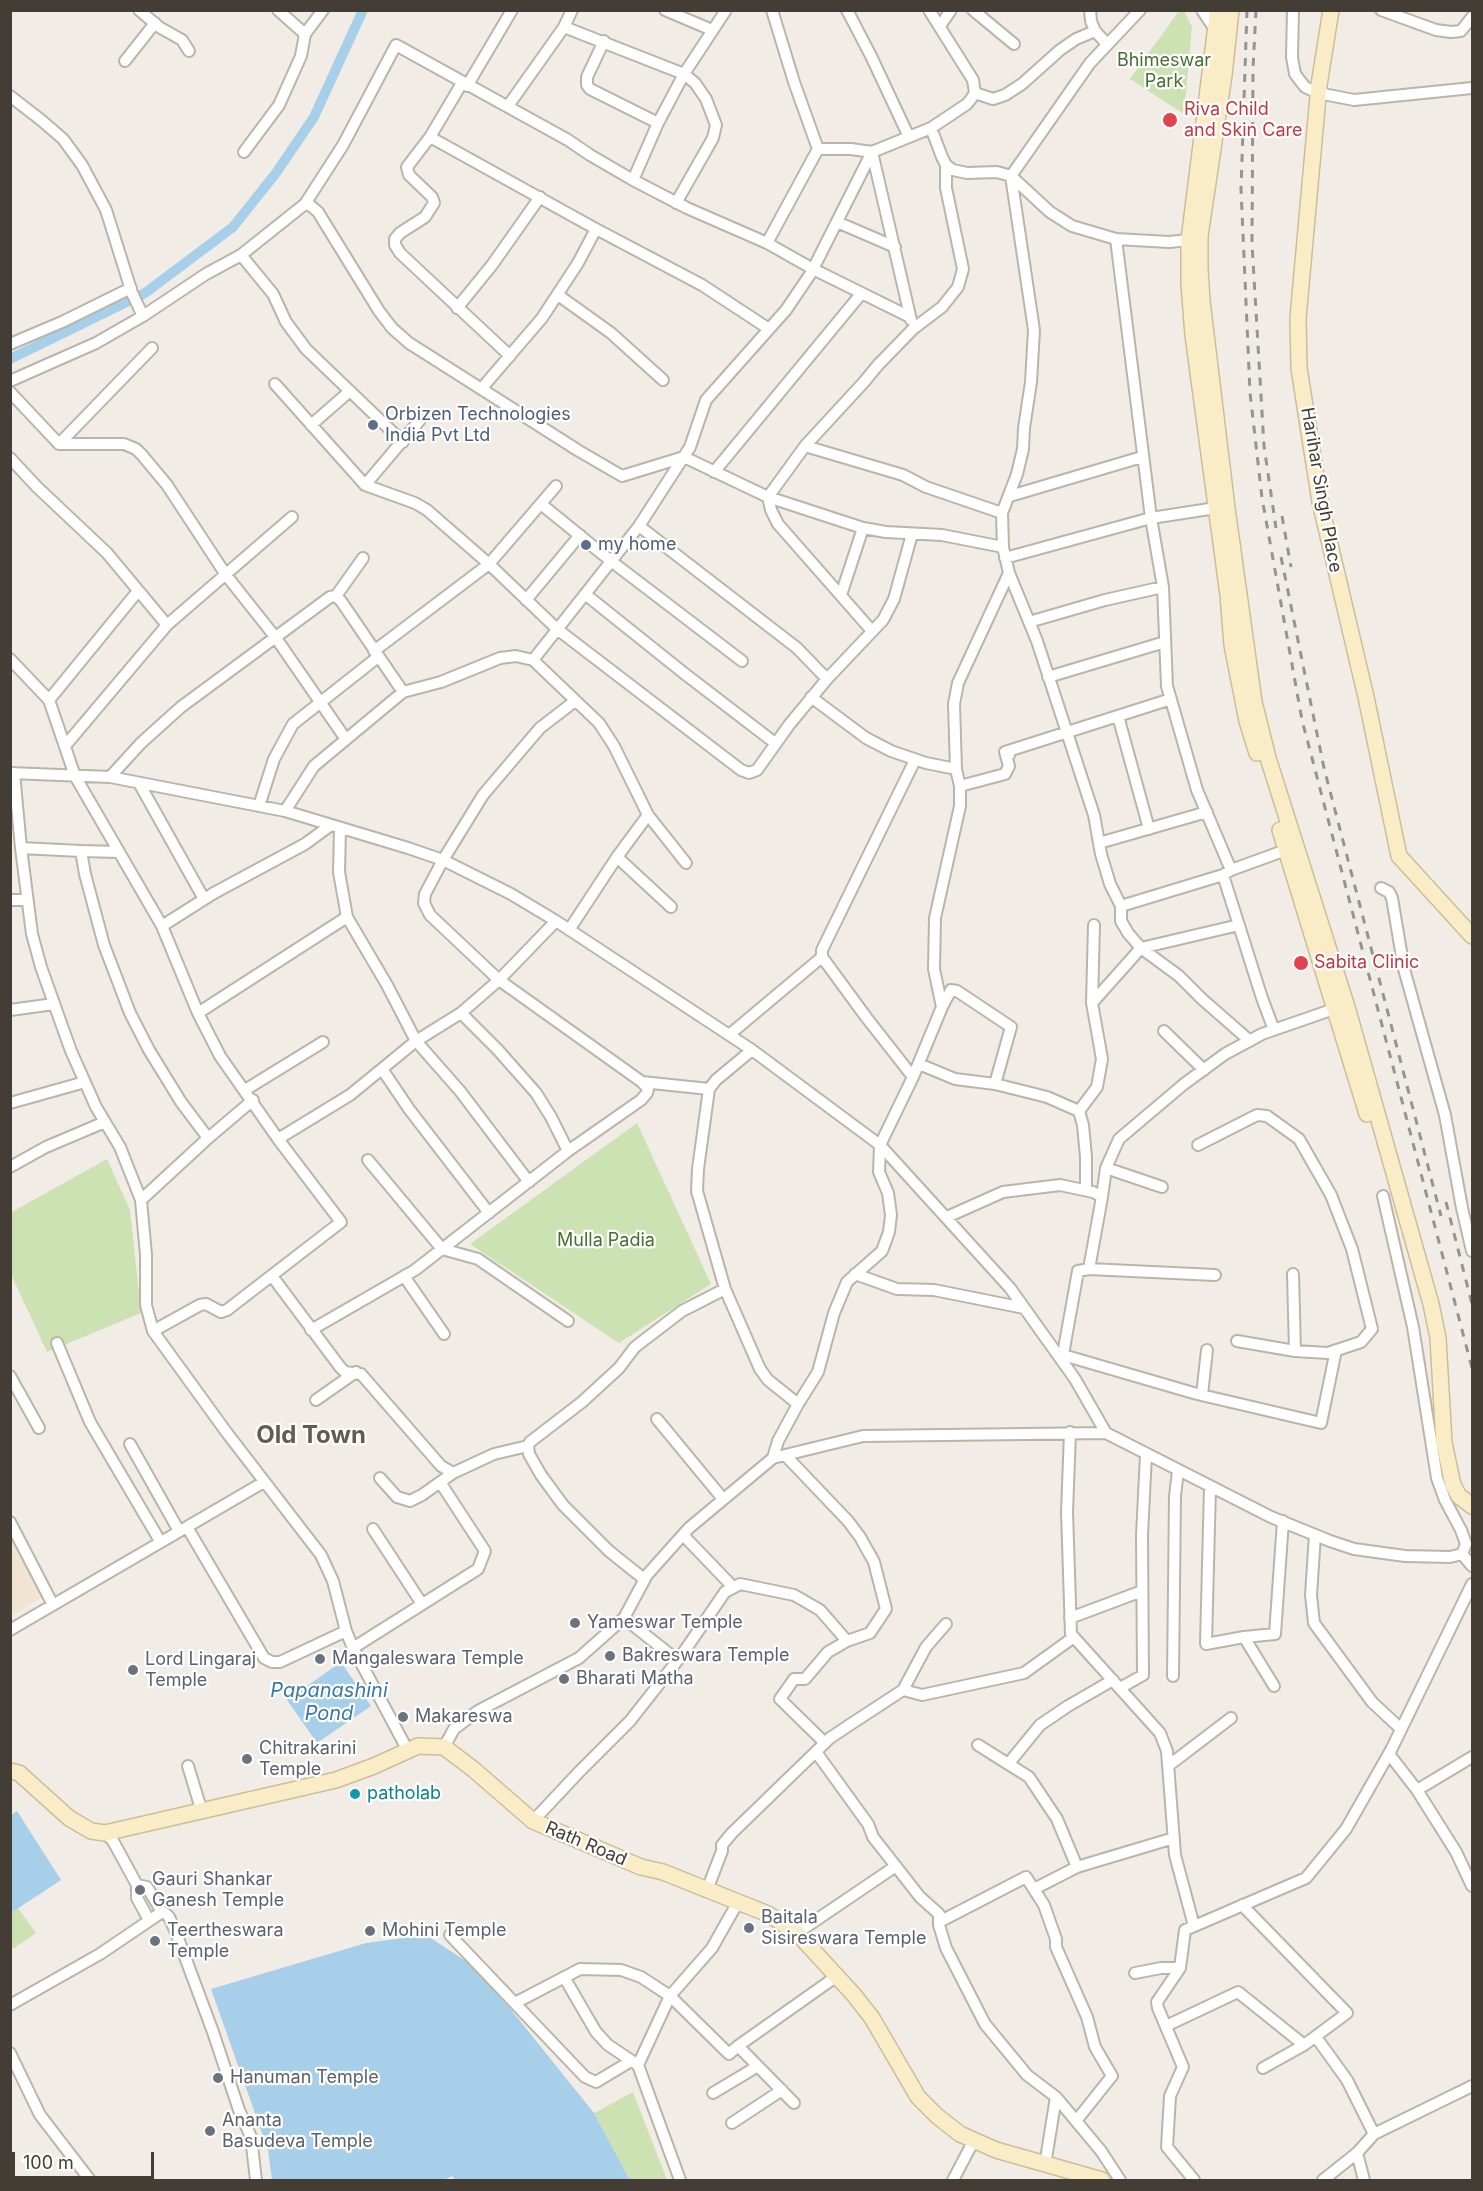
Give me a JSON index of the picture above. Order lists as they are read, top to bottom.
{
  "streets": {
    "street": ["Harihar Singh Place", "Rath Road"]
  },
  "districts": ["Old Town"],
  "water": ["Papanashini Pond"],
  "parks": ["Bhimeswar Park", "Mulla Padia"],
  "places": [
    "Riva Child and Skin Care",
    "Orbizen Technologies India Pvt Ltd",
    "my home",
    "Sabita Clinic",
    "Yameswar Temple",
    "Bakreswara Temple",
    "Mangaleswara Temple",
    "Lord Lingaraj Temple",
    "Bharati Matha",
    "Makareswa",
    "Chitrakarini Temple",
    "patholab",
    "Gauri Shankar Ganesh Temple",
    "Baitala Sisireswara Temple",
    "Mohini Temple",
    "Teertheswara Temple",
    "Hanuman Temple",
    "Ananta Basudeva Temple"
  ],
  "scale_bar": "100 m"
}
